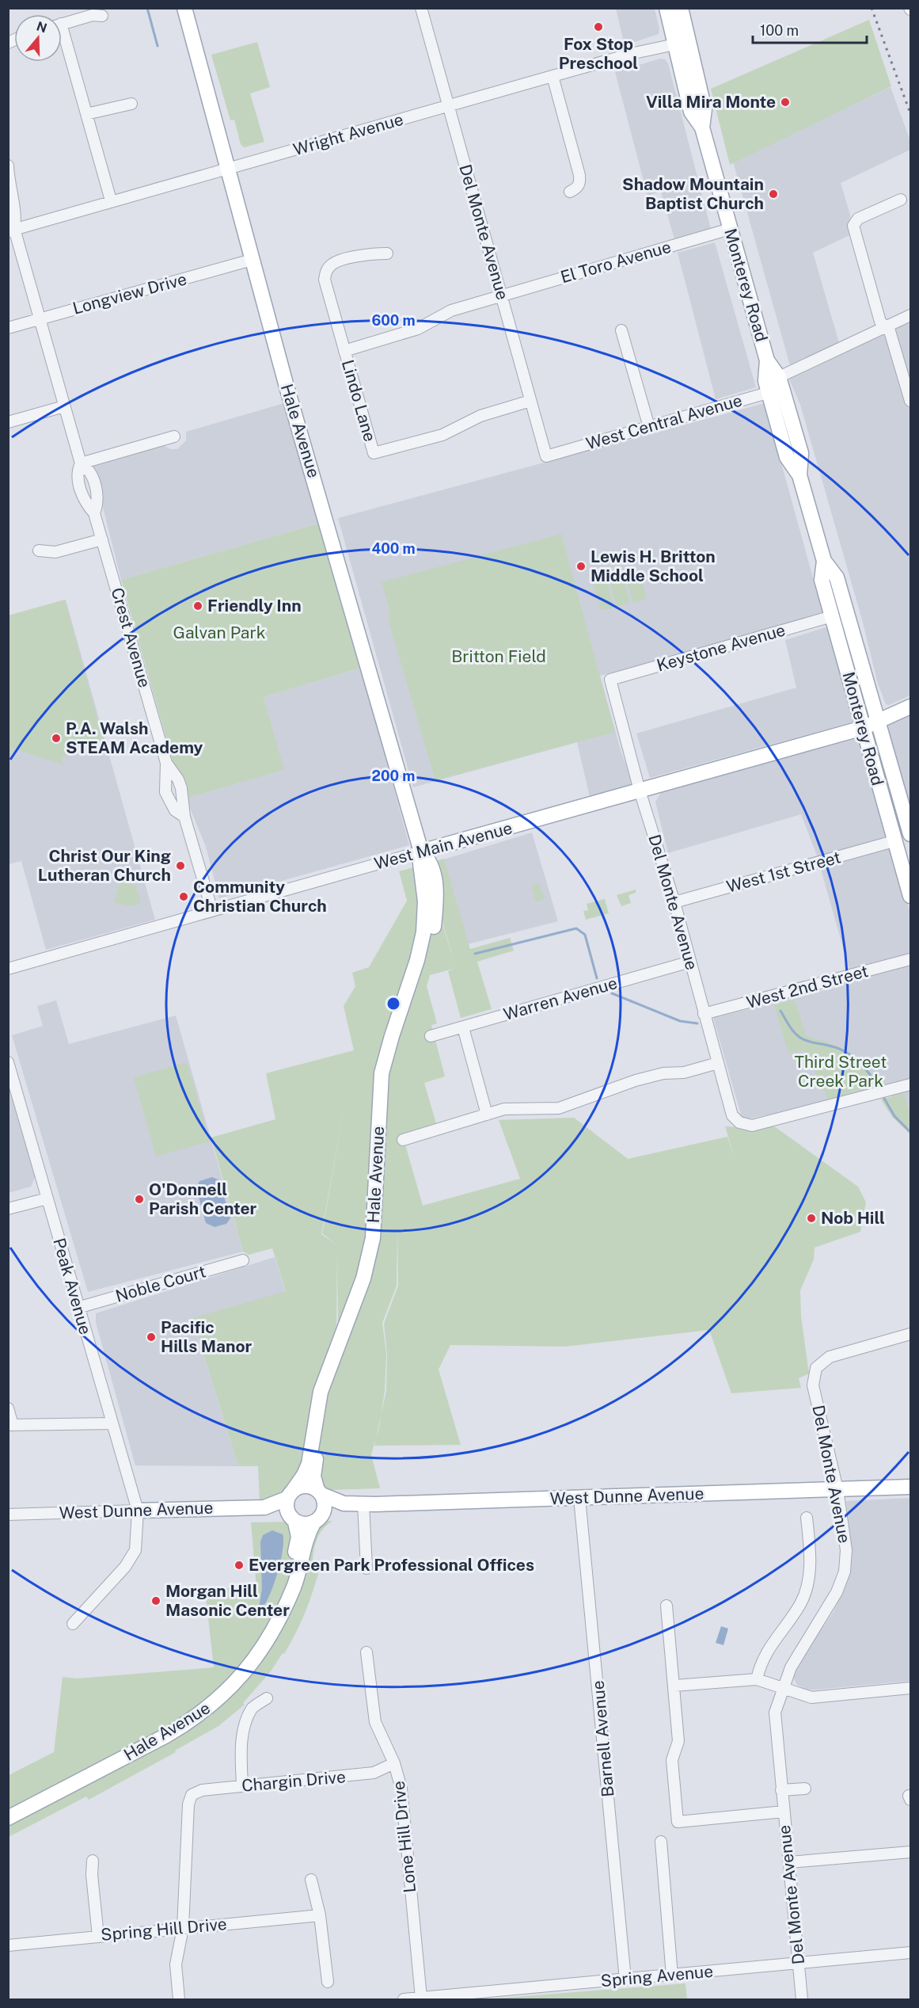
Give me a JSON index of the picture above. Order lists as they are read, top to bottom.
{
  "streets": {
    "main road": [
      "Monterey Road",
      "Hale Avenue",
      "West Main Avenue",
      "West Dunne Avenue"
    ],
    "street": [
      "Wright Avenue",
      "Del Monte Avenue",
      "El Toro Avenue",
      "Longview Drive",
      "Lindo Lane",
      "West Central Avenue",
      "Crest Avenue",
      "Keystone Avenue",
      "West 1st Street",
      "West 2nd Street",
      "Warren Avenue",
      "Noble Court",
      "Peak Avenue",
      "Barnell Avenue",
      "Chargin Drive",
      "Lone Hill Drive",
      "Spring Hill Drive",
      "Spring Avenue"
    ]
  },
  "crossings": [
    ["Wright Avenue", "Del Monte Avenue"],
    ["Wright Avenue", "Monterey Road"],
    ["Wright Avenue", "Hale Avenue"],
    ["Wright Avenue", "Crest Avenue"],
    ["Del Monte Avenue", "El Toro Avenue"],
    ["Del Monte Avenue", "Lindo Lane"],
    ["Del Monte Avenue", "West Central Avenue"],
    ["Del Monte Avenue", "Keystone Avenue"],
    ["Del Monte Avenue", "West Main Avenue"],
    ["Del Monte Avenue", "West 1st Street"],
    ["Del Monte Avenue", "West 2nd Street"],
    ["Del Monte Avenue", "Warren Avenue"],
    ["Del Monte Avenue", "West Dunne Avenue"],
    ["Del Monte Avenue", "Spring Avenue"],
    ["El Toro Avenue", "Monterey Road"],
    ["El Toro Avenue", "Lindo Lane"],
    ["Monterey Road", "West Central Avenue"],
    ["Monterey Road", "Keystone Avenue"],
    ["Monterey Road", "West Main Avenue"],
    ["Monterey Road", "West 1st Street"],
    ["Longview Drive", "Hale Avenue"],
    ["Longview Drive", "Crest Avenue"],
    ["Hale Avenue", "West Main Avenue"],
    ["Hale Avenue", "West Dunne Avenue"],
    ["Crest Avenue", "West Main Avenue"],
    ["Noble Court", "Peak Avenue"],
    ["Peak Avenue", "West Dunne Avenue"],
    ["West Dunne Avenue", "Barnell Avenue"],
    ["Barnell Avenue", "Spring Avenue"],
    ["Chargin Drive", "Lone Hill Drive"],
    ["Chargin Drive", "Spring Hill Drive"],
    ["Lone Hill Drive", "Spring Avenue"]
  ],
  "parks": ["Galvan Park", "Britton Field", "Third Street Creek Park"],
  "places": [
    "Fox Stop Preschool",
    "Villa Mira Monte",
    "Shadow Mountain Baptist Church",
    "Lewis H. Britton Middle School",
    "Friendly Inn",
    "P.A. Walsh STEAM Academy",
    "Christ Our King Lutheran Church",
    "Community Christian Church",
    "O'Donnell Parish Center",
    "Nob Hill",
    "Pacific Hills Manor",
    "Evergreen Park Professional Offices",
    "Morgan Hill Masonic Center"
  ],
  "scale_bar": "100 m",
  "north": "top",
  "rings": ["600 m", "400 m", "200 m"]
}
